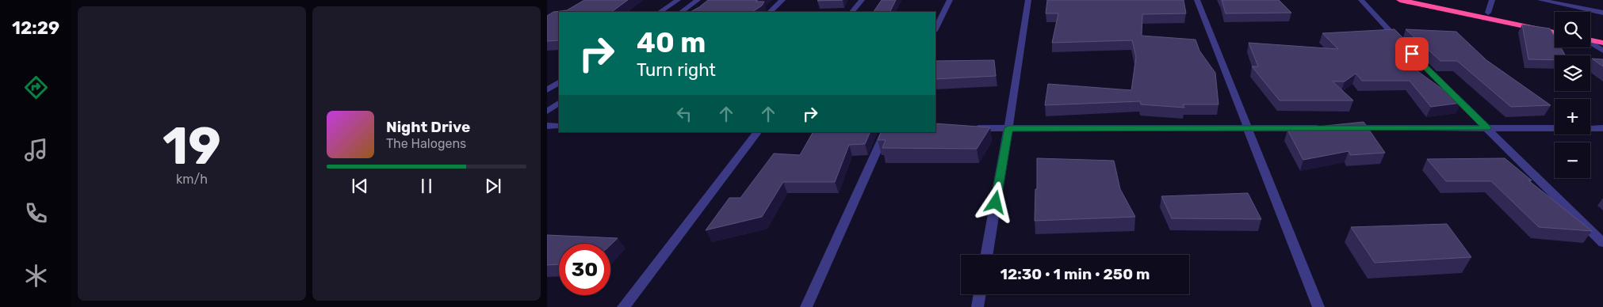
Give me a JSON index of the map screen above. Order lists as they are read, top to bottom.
{
  "page": {
    "tabs": "12:29",
    "tile": ["19", "km/h"],
    "map_buttons": ["+", "−"],
    "turn": ["40 m", "Turn right"],
    "song": ["Night Drive", "The Halogens"],
    "limit": "30",
    "trip": "12:30 · 1 min · 250 m"
  }
}
